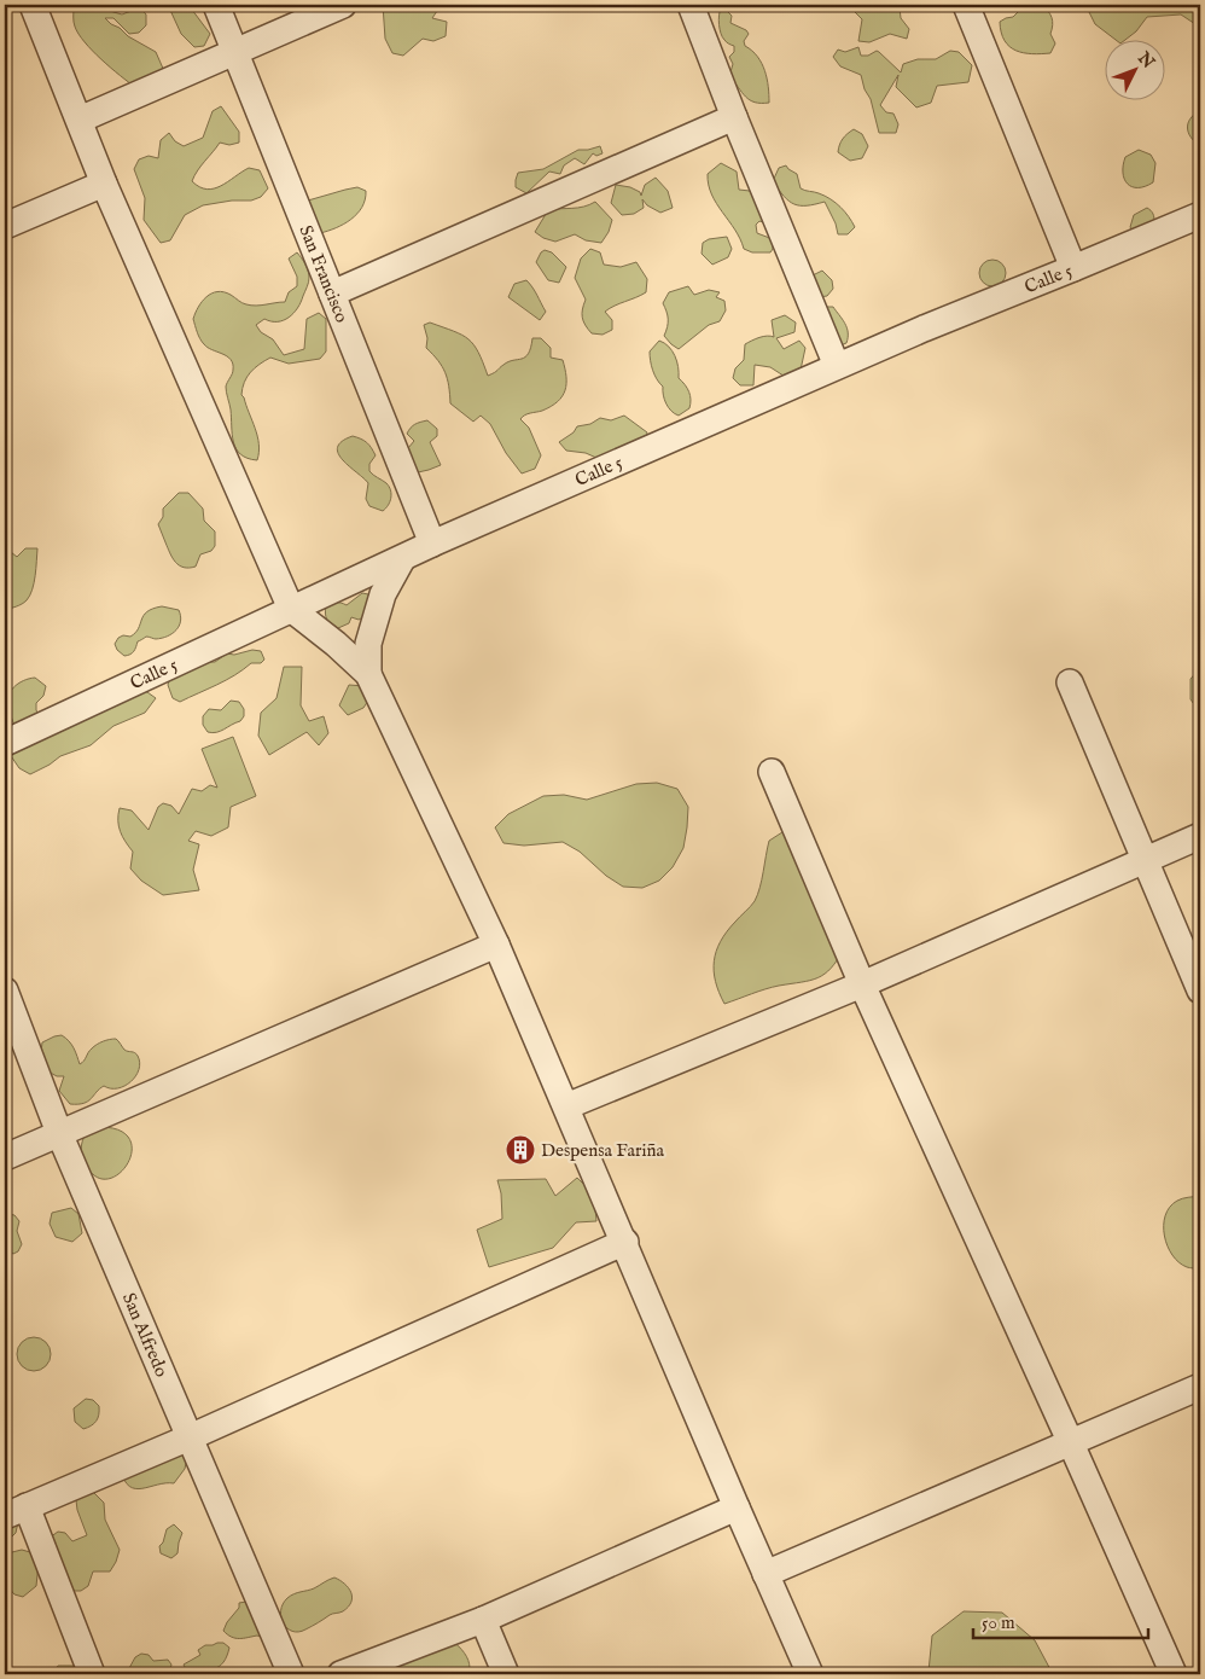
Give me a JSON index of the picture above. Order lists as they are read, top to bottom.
{
  "streets": {
    "street": ["San Francisco", "Calle 5", "San Alfredo"]
  },
  "crossings": [
    ["San Francisco", "Calle 5"]
  ],
  "places": {
    "building": ["Despensa Fariña"]
  },
  "scale_bar": "50 m",
  "north": "top right"
}
